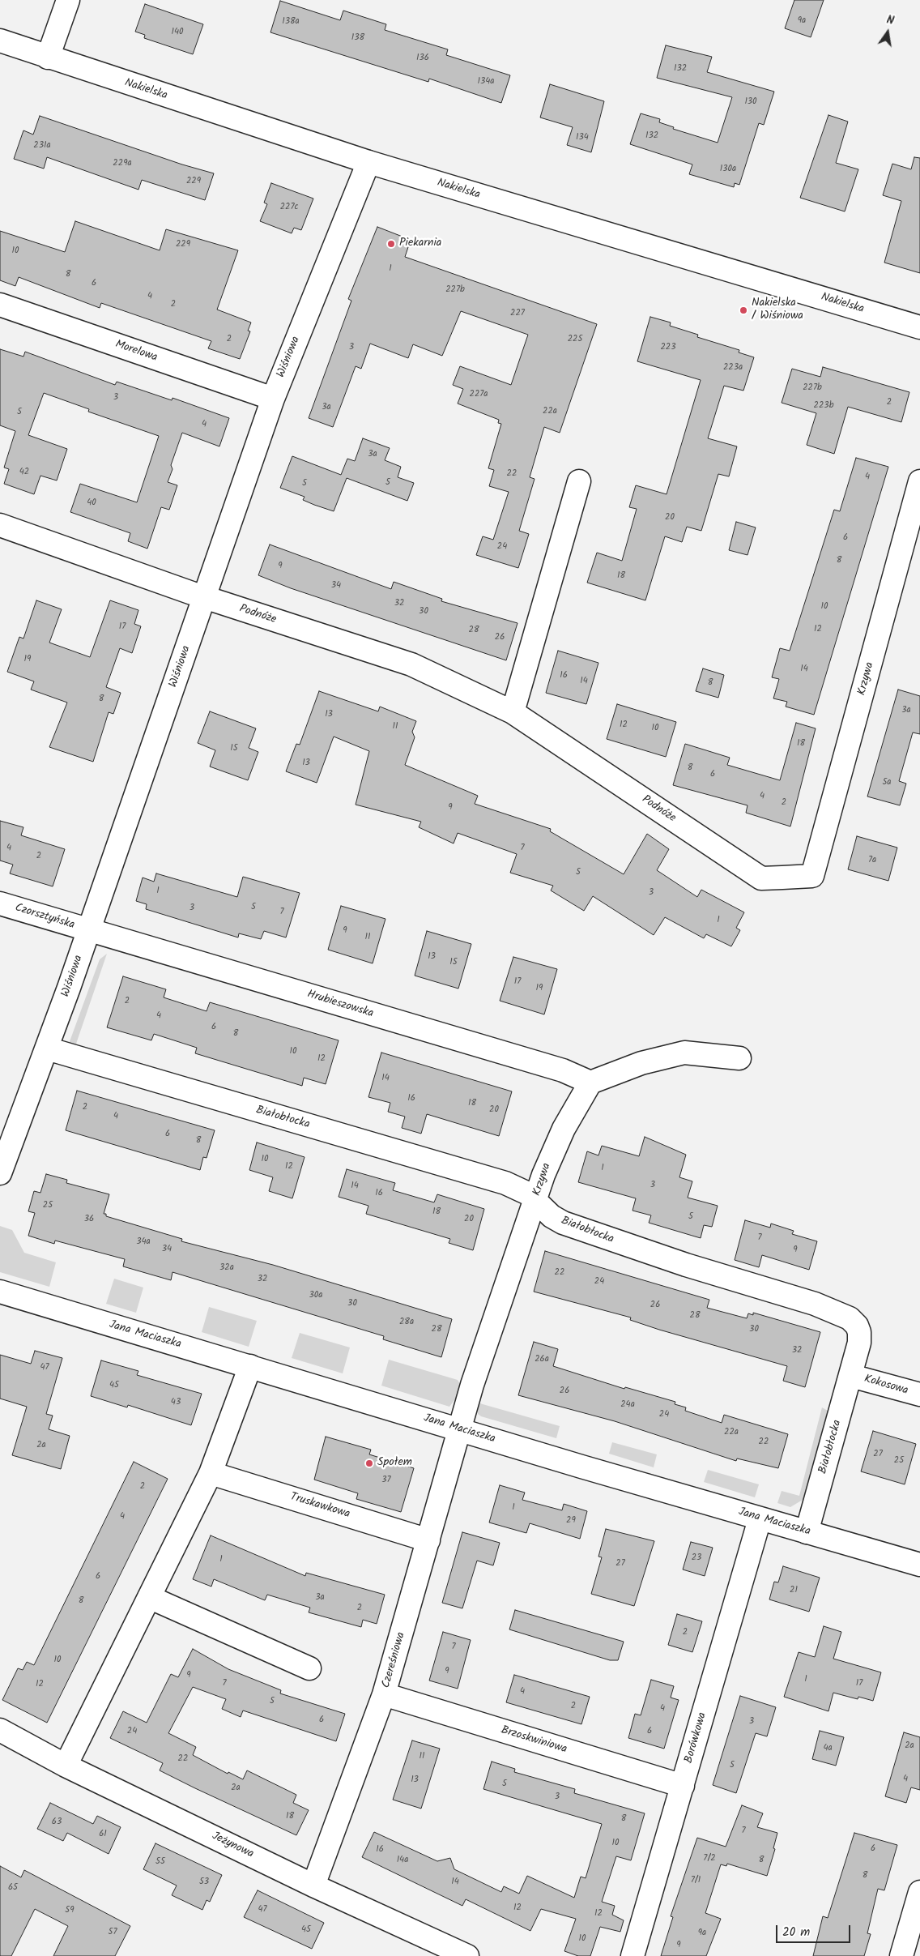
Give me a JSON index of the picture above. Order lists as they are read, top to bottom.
{
  "streets": {
    "street": [
      "Nakielska",
      "Morelowa",
      "Wiśniowa",
      "Podnóże",
      "Krzywa",
      "Czorsztyńska",
      "Hrubieszowska",
      "Białobłocka",
      "Jana Maciaszka",
      "Kokosowa",
      "Truskawkowa",
      "Czereśniowa",
      "Borówkowa",
      "Brzoskwiniowa",
      "Jeżynowa"
    ]
  },
  "crossings": [
    ["Nakielska", "Wiśniowa"],
    ["Morelowa", "Wiśniowa"],
    ["Wiśniowa", "Podnóże"],
    ["Wiśniowa", "Czorsztyńska"],
    ["Wiśniowa", "Hrubieszowska"],
    ["Wiśniowa", "Białobłocka"],
    ["Podnóże", "Krzywa"],
    ["Krzywa", "Hrubieszowska"],
    ["Krzywa", "Białobłocka"],
    ["Krzywa", "Jana Maciaszka"],
    ["Krzywa", "Czereśniowa"],
    ["Czorsztyńska", "Hrubieszowska"],
    ["Białobłocka", "Jana Maciaszka"],
    ["Białobłocka", "Kokosowa"],
    ["Jana Maciaszka", "Czereśniowa"],
    ["Jana Maciaszka", "Borówkowa"],
    ["Truskawkowa", "Czereśniowa"],
    ["Czereśniowa", "Brzoskwiniowa"],
    ["Czereśniowa", "Jeżynowa"],
    ["Borówkowa", "Brzoskwiniowa"]
  ],
  "places": ["Piekarnia", "Nakielska / Wiśniowa", "Społem"],
  "house_numbers": [
    "9a",
    "138a",
    "140",
    "138",
    "136",
    "132",
    "134a",
    "130",
    "132",
    "134",
    "231a",
    "229a",
    "130a",
    "229",
    "227c",
    "229",
    "10",
    "1",
    "8",
    "6",
    "227b",
    "4",
    "2",
    "227",
    "2",
    "225",
    "3",
    "223",
    "223a",
    "227b",
    "227a",
    "3",
    "2",
    "223b",
    "3a",
    "22a",
    "5",
    "4",
    "3a",
    "42",
    "22",
    "4",
    "5",
    "5",
    "40",
    "20",
    "6",
    "24",
    "8",
    "9",
    "18",
    "34",
    "32",
    "10",
    "30",
    "17",
    "12",
    "28",
    "26",
    "19",
    "14",
    "16",
    "14",
    "8",
    "8",
    "3a",
    "13",
    "12",
    "11",
    "10",
    "18",
    "15",
    "13",
    "8",
    "6",
    "5a",
    "4",
    "2",
    "9",
    "4",
    "7",
    "2",
    "7a",
    "5",
    "1",
    "3",
    "5",
    "3",
    "7",
    "1",
    "9",
    "11",
    "13",
    "15",
    "17",
    "19",
    "2",
    "4",
    "6",
    "8",
    "10",
    "12",
    "14",
    "16",
    "18",
    "2",
    "20",
    "4",
    "6",
    "8",
    "10",
    "12",
    "1",
    "3",
    "14",
    "16",
    "25",
    "18",
    "5",
    "36",
    "20",
    "7",
    "34a",
    "34",
    "9",
    "32a",
    "22",
    "32",
    "24",
    "30a",
    "30",
    "26",
    "28",
    "28a",
    "28",
    "30",
    "32",
    "26a",
    "47",
    "45",
    "26",
    "43",
    "24a",
    "24",
    "22a",
    "22",
    "2a",
    "27",
    "25",
    "37",
    "2",
    "1",
    "4",
    "29",
    "23",
    "1",
    "27",
    "6",
    "21",
    "3a",
    "8",
    "2",
    "2",
    "7",
    "10",
    "9",
    "9",
    "1",
    "7",
    "17",
    "12",
    "4",
    "5",
    "2",
    "4",
    "6",
    "3",
    "24",
    "6",
    "2a",
    "4a",
    "11",
    "22",
    "5",
    "4",
    "13",
    "5",
    "2a",
    "3",
    "18",
    "8",
    "63",
    "7",
    "61",
    "10",
    "6",
    "16",
    "7/2",
    "14a",
    "8",
    "55",
    "8",
    "7/1",
    "53",
    "14",
    "65",
    "12",
    "47",
    "59",
    "12",
    "45",
    "57",
    "9a",
    "10",
    "9"
  ],
  "scale_bar": "20 m",
  "north": "top"
}
